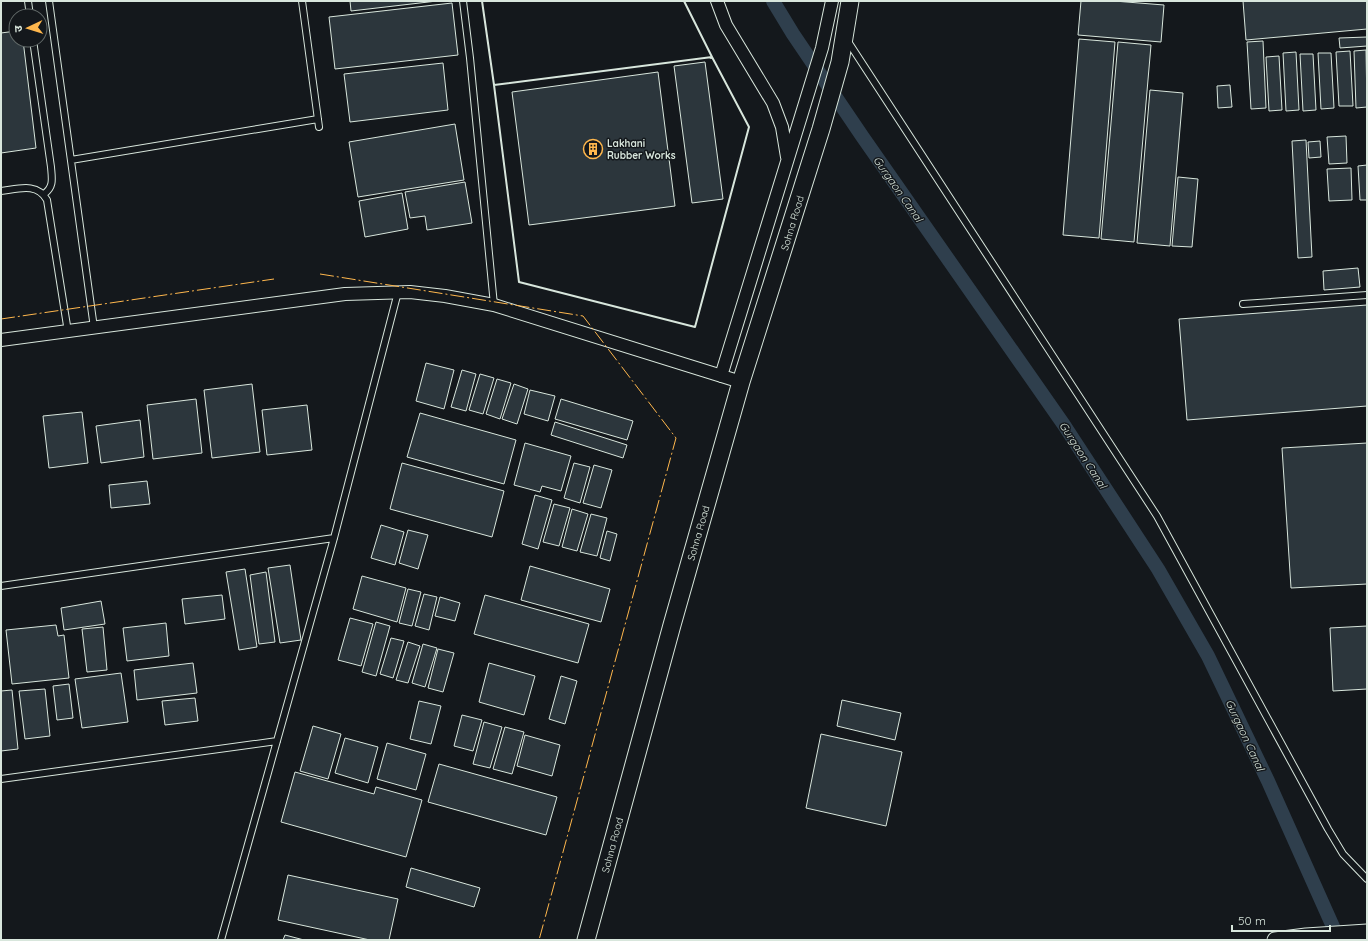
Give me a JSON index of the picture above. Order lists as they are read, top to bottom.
{
  "streets": {
    "main road": ["Sohna Road"]
  },
  "water": ["Gurgaon Canal"],
  "places": {
    "building": ["Lakhani Rubber Works"]
  },
  "scale_bar": "50 m",
  "north": "left"
}
